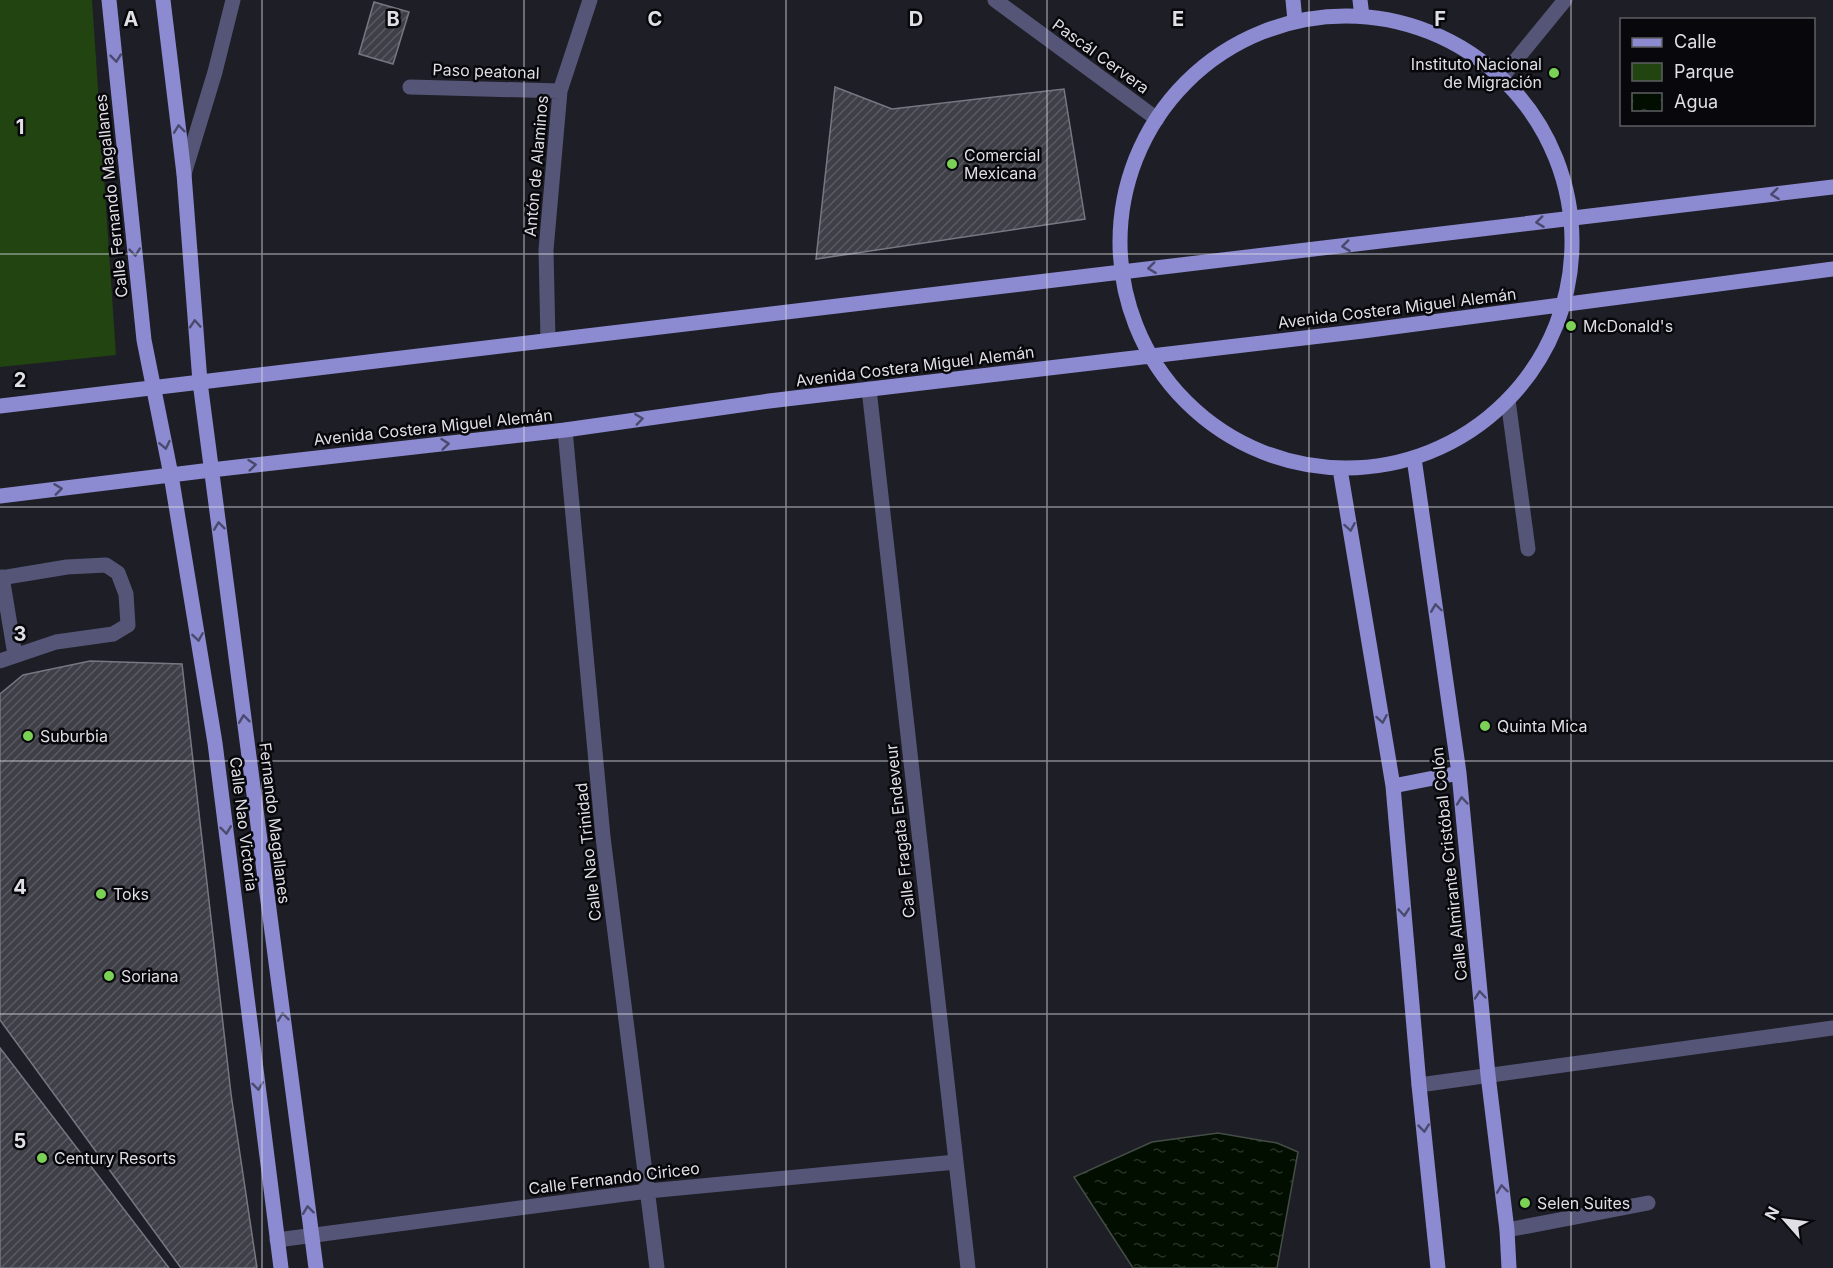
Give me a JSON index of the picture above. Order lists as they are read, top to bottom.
{
  "streets": {
    "main road": [
      "Calle Fernando Magallanes",
      "Avenida Costera Miguel Alemán",
      "Fernando Magallanes",
      "Calle Nao Victoria",
      "Calle Almirante Cristóbal Colón"
    ],
    "street": [
      "Pascál Cervera",
      "Paso peatonal",
      "Antón de Alaminos",
      "Calle Fragata Endeveur",
      "Calle Nao Trinidad",
      "Calle Fernando Ciriceo"
    ]
  },
  "crossings": [
    ["Paso peatonal", "Antón de Alaminos"],
    ["Calle Fernando Magallanes", "Calle Nao Victoria"],
    ["Avenida Costera Miguel Alemán", "Fernando Magallanes"],
    ["Avenida Costera Miguel Alemán", "Calle Nao Victoria"],
    ["Avenida Costera Miguel Alemán", "Calle Fragata Endeveur"],
    ["Avenida Costera Miguel Alemán", "Calle Nao Trinidad"],
    ["Fernando Magallanes", "Calle Fernando Ciriceo"],
    ["Calle Nao Victoria", "Calle Fernando Ciriceo"],
    ["Calle Fragata Endeveur", "Calle Fernando Ciriceo"],
    ["Calle Nao Trinidad", "Calle Fernando Ciriceo"]
  ],
  "one_way": ["Fernando Magallanes", "Calle Nao Victoria"],
  "places": [
    "Instituto Nacional de Migración",
    "Comercial Mexicana",
    "McDonald's",
    "Quinta Mica",
    "Suburbia",
    "Toks",
    "Soriana",
    "Century Resorts",
    "Selen Suites"
  ],
  "legend": ["Calle", "Parque", "Agua"],
  "north": "top left",
  "grid": {
    "columns": [
      "A",
      "B",
      "C",
      "D",
      "E",
      "F"
    ],
    "rows": [
      "1",
      "2",
      "3",
      "4",
      "5"
    ]
  }
}
